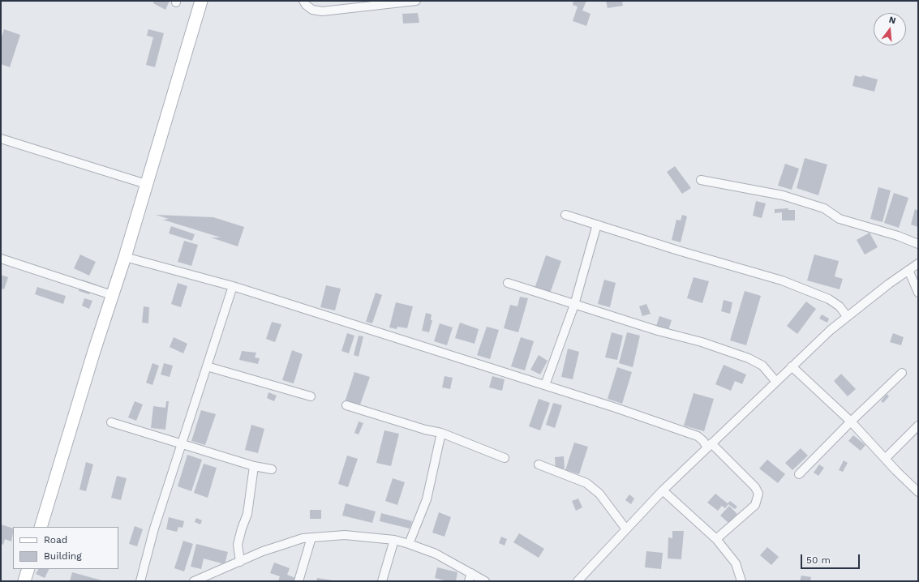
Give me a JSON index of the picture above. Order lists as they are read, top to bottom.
{
  "legend": ["Road", "Building"],
  "scale_bar": "50 m",
  "north": "top"
}
